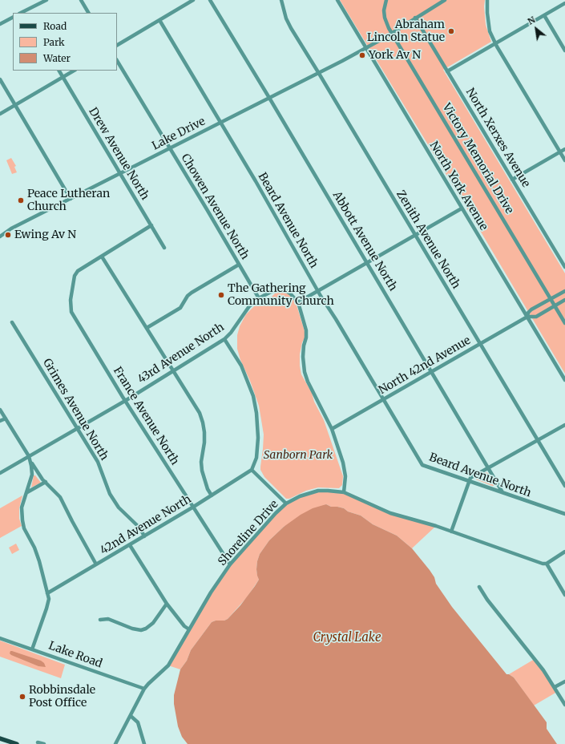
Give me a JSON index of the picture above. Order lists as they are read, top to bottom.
{
  "streets": {
    "street": [
      "Lake Drive",
      "North Xerxes Avenue",
      "Drew Avenue North",
      "Victory Memorial Drive",
      "North York Avenue",
      "Chowen Avenue North",
      "Beard Avenue North",
      "Zenith Avenue North",
      "Abbott Avenue North",
      "43rd Avenue North",
      "North 42nd Avenue",
      "Grimes Avenue North",
      "France Avenue North",
      "42nd Avenue North",
      "Shoreline Drive",
      "Lake Road"
    ]
  },
  "crossings": [
    ["Lake Drive", "North Xerxes Avenue"],
    ["Lake Drive", "Drew Avenue North"],
    ["Lake Drive", "Victory Memorial Drive"],
    ["Lake Drive", "North York Avenue"],
    ["Lake Drive", "Chowen Avenue North"],
    ["Lake Drive", "Beard Avenue North"],
    ["Lake Drive", "Zenith Avenue North"],
    ["Lake Drive", "Abbott Avenue North"],
    ["Victory Memorial Drive", "North 42nd Avenue"],
    ["North York Avenue", "North 42nd Avenue"],
    ["Chowen Avenue North", "43rd Avenue North"],
    ["Beard Avenue North", "Abbott Avenue North"],
    ["Beard Avenue North", "North 42nd Avenue"],
    ["Zenith Avenue North", "North 42nd Avenue"],
    ["Abbott Avenue North", "North 42nd Avenue"],
    ["43rd Avenue North", "Grimes Avenue North"],
    ["43rd Avenue North", "France Avenue North"],
    ["Grimes Avenue North", "42nd Avenue North"],
    ["France Avenue North", "42nd Avenue North"],
    ["France Avenue North", "Shoreline Drive"],
    ["Shoreline Drive", "Lake Road"]
  ],
  "water": ["Crystal Lake"],
  "parks": ["Sanborn Park"],
  "places": [
    "Abraham Lincoln Statue",
    "York Av N",
    "Peace Lutheran Church",
    "Ewing Av N",
    "The Gathering Community Church",
    "Robbinsdale Post Office"
  ],
  "legend": ["Road", "Park", "Water"],
  "north": "top left"
}
